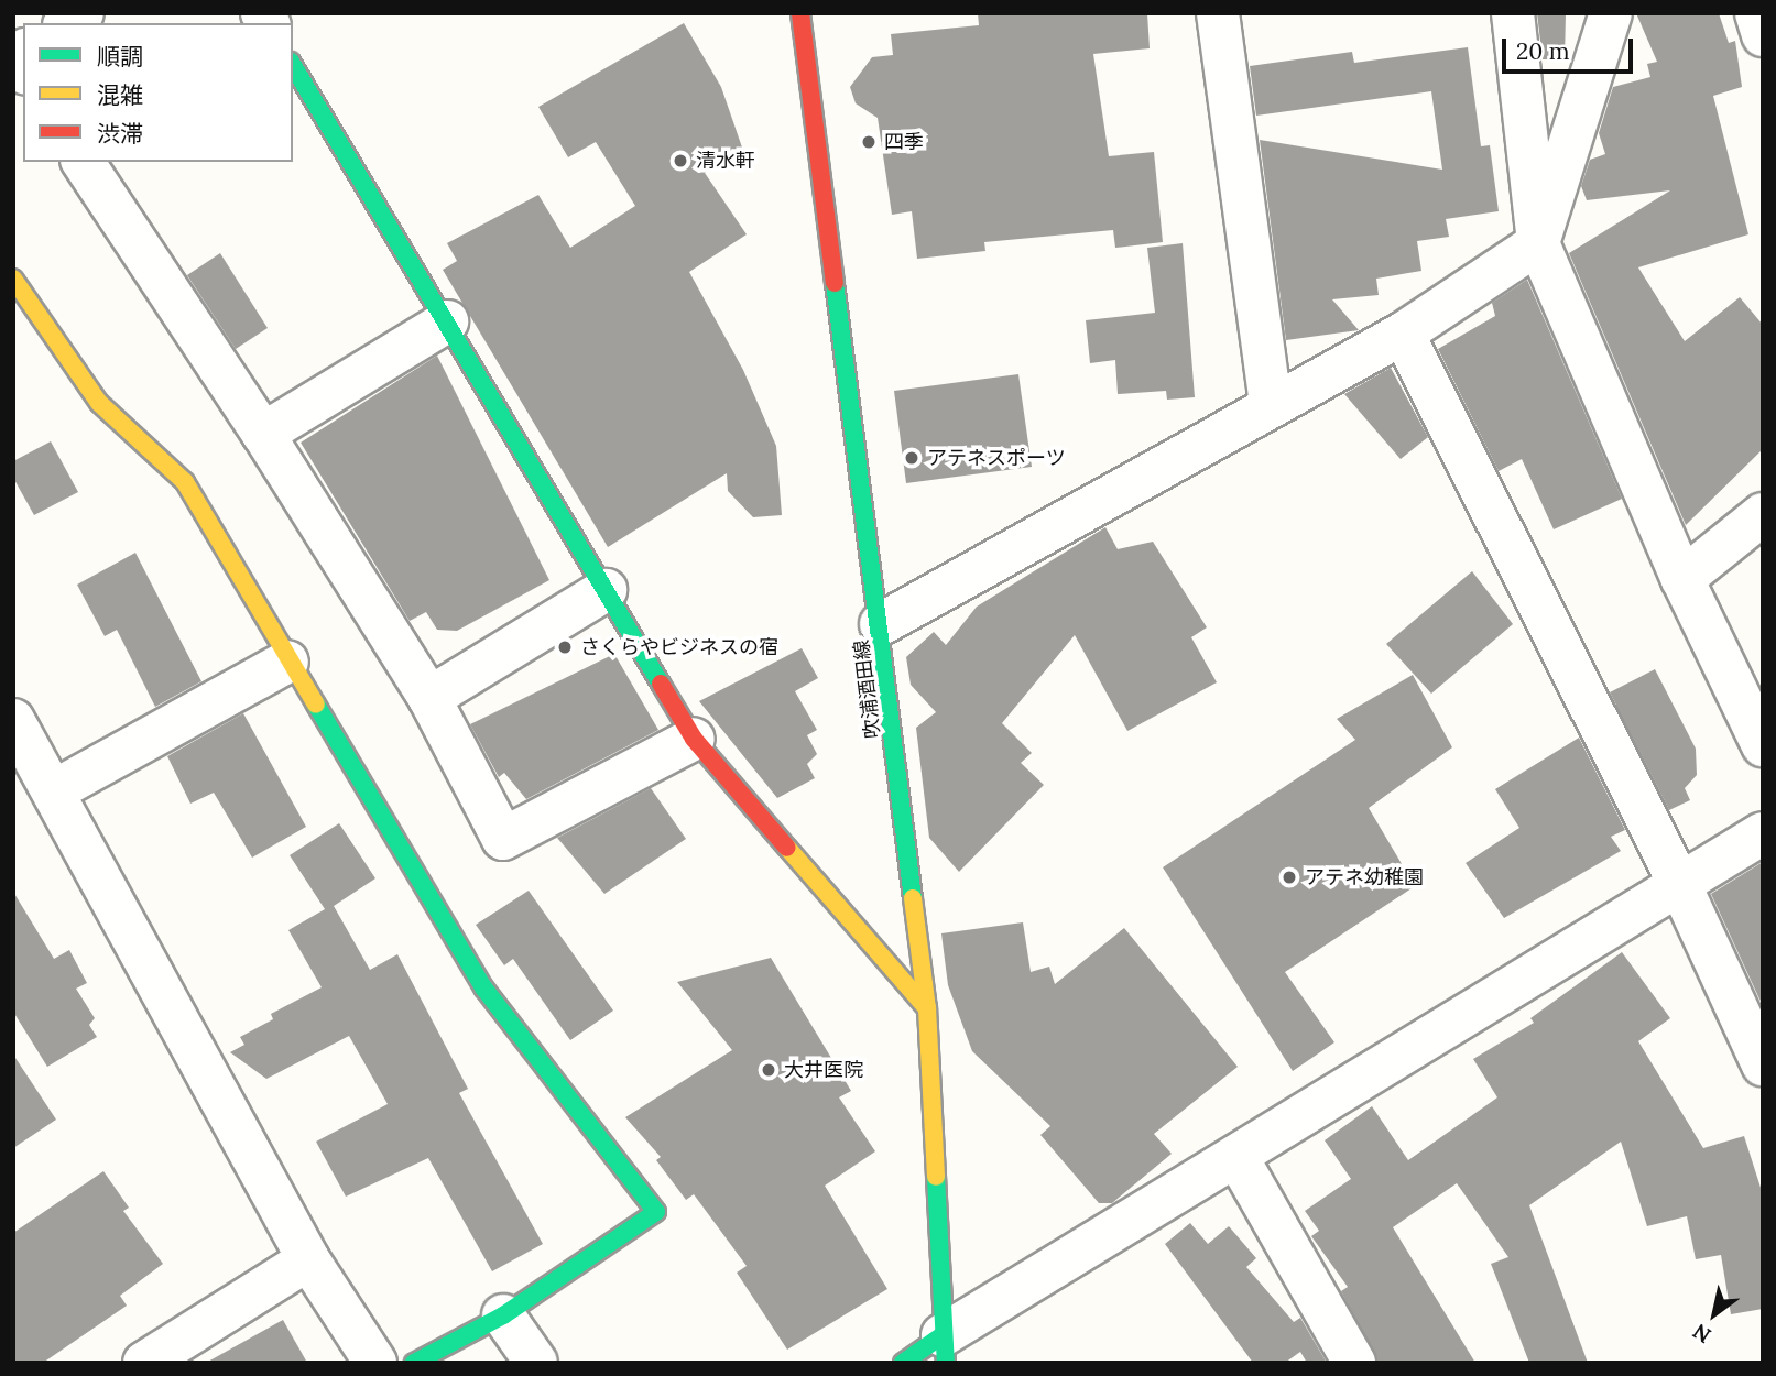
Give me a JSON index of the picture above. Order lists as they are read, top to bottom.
{
  "streets": {
    "street": ["吹浦酒田線"]
  },
  "places": [
    "四季",
    "清水軒",
    "アテネスポーツ",
    "さくらやビジネスの宿",
    "アテネ幼稚園",
    "大井医院"
  ],
  "legend": ["順調", "混雑", "渋滞"],
  "scale_bar": "20 m",
  "north": "bottom left"
}
